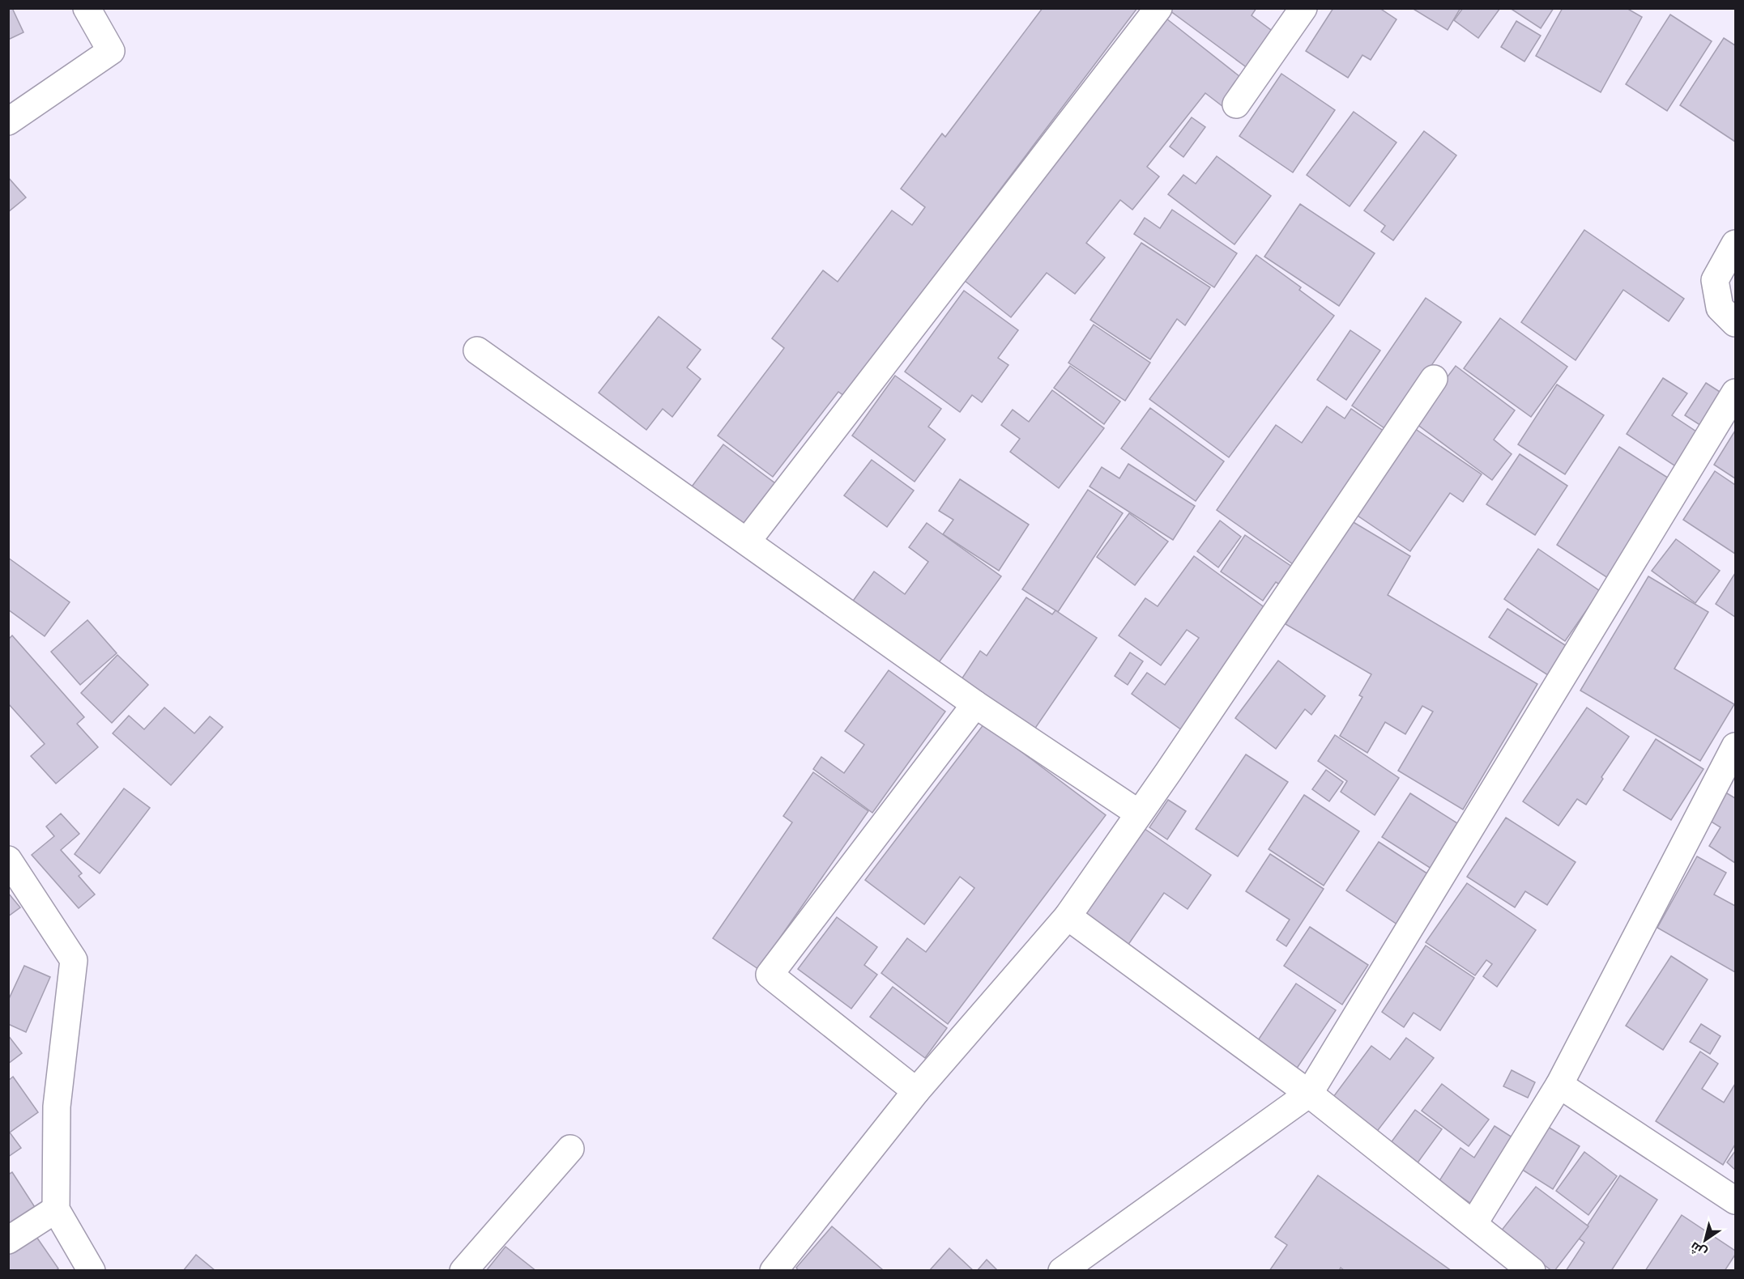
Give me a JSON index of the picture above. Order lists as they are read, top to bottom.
{
  "north": "bottom left"
}
